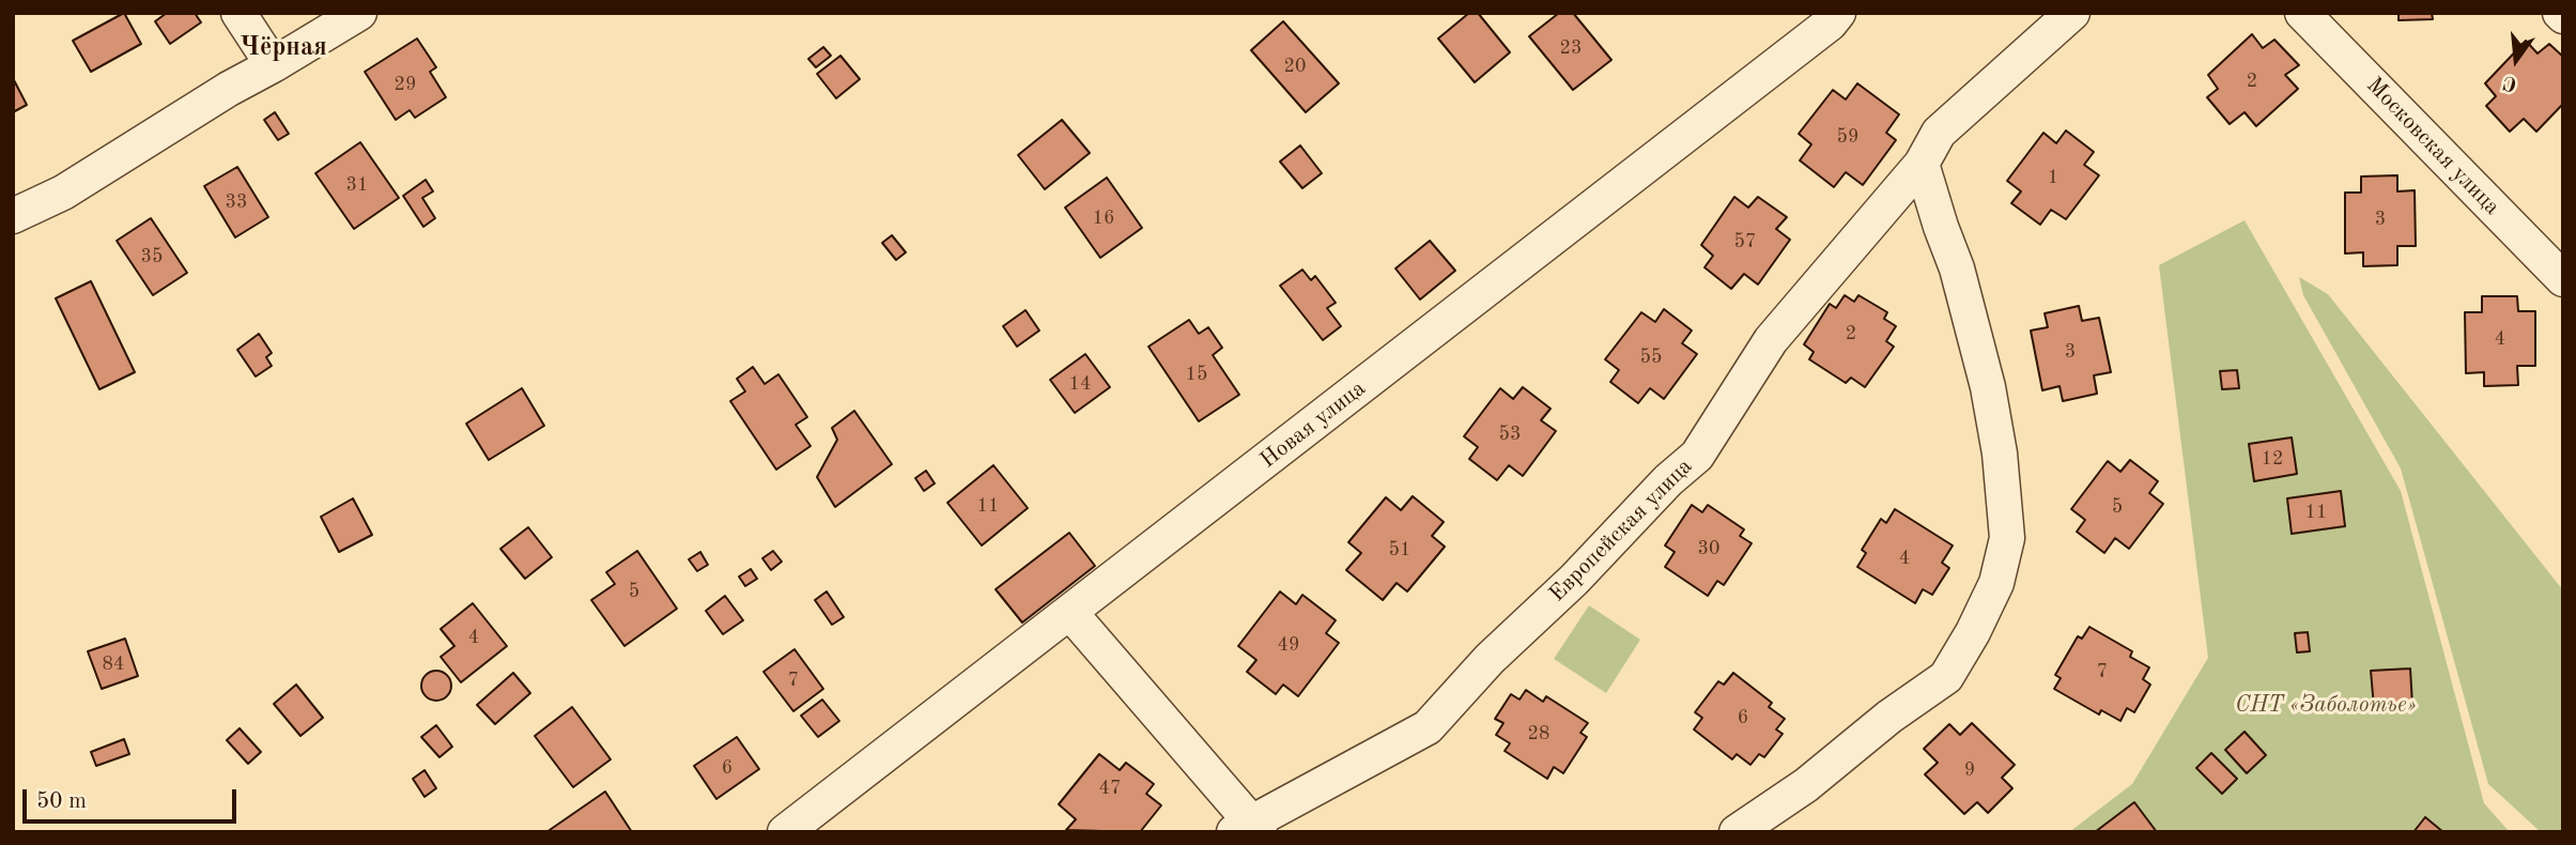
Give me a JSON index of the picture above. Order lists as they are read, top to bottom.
{
  "streets": {
    "street": ["Московская улица", "Новая улица", "Европейская улица"]
  },
  "crossings": [
    ["Новая улица", "Европейская улица"]
  ],
  "districts": ["Чёрная"],
  "parks": ["СНТ «Заболотье»"],
  "house_numbers": [
    "23",
    "20",
    "2",
    "29",
    "59",
    "1",
    "31",
    "33",
    "16",
    "3",
    "57",
    "35",
    "2",
    "4",
    "3",
    "55",
    "15",
    "14",
    "53",
    "12",
    "11",
    "5",
    "11",
    "30",
    "51",
    "4",
    "5",
    "4",
    "49",
    "84",
    "7",
    "7",
    "6",
    "28",
    "6",
    "9",
    "47"
  ],
  "scale_bar": "50 m",
  "north": "bottom"
}
